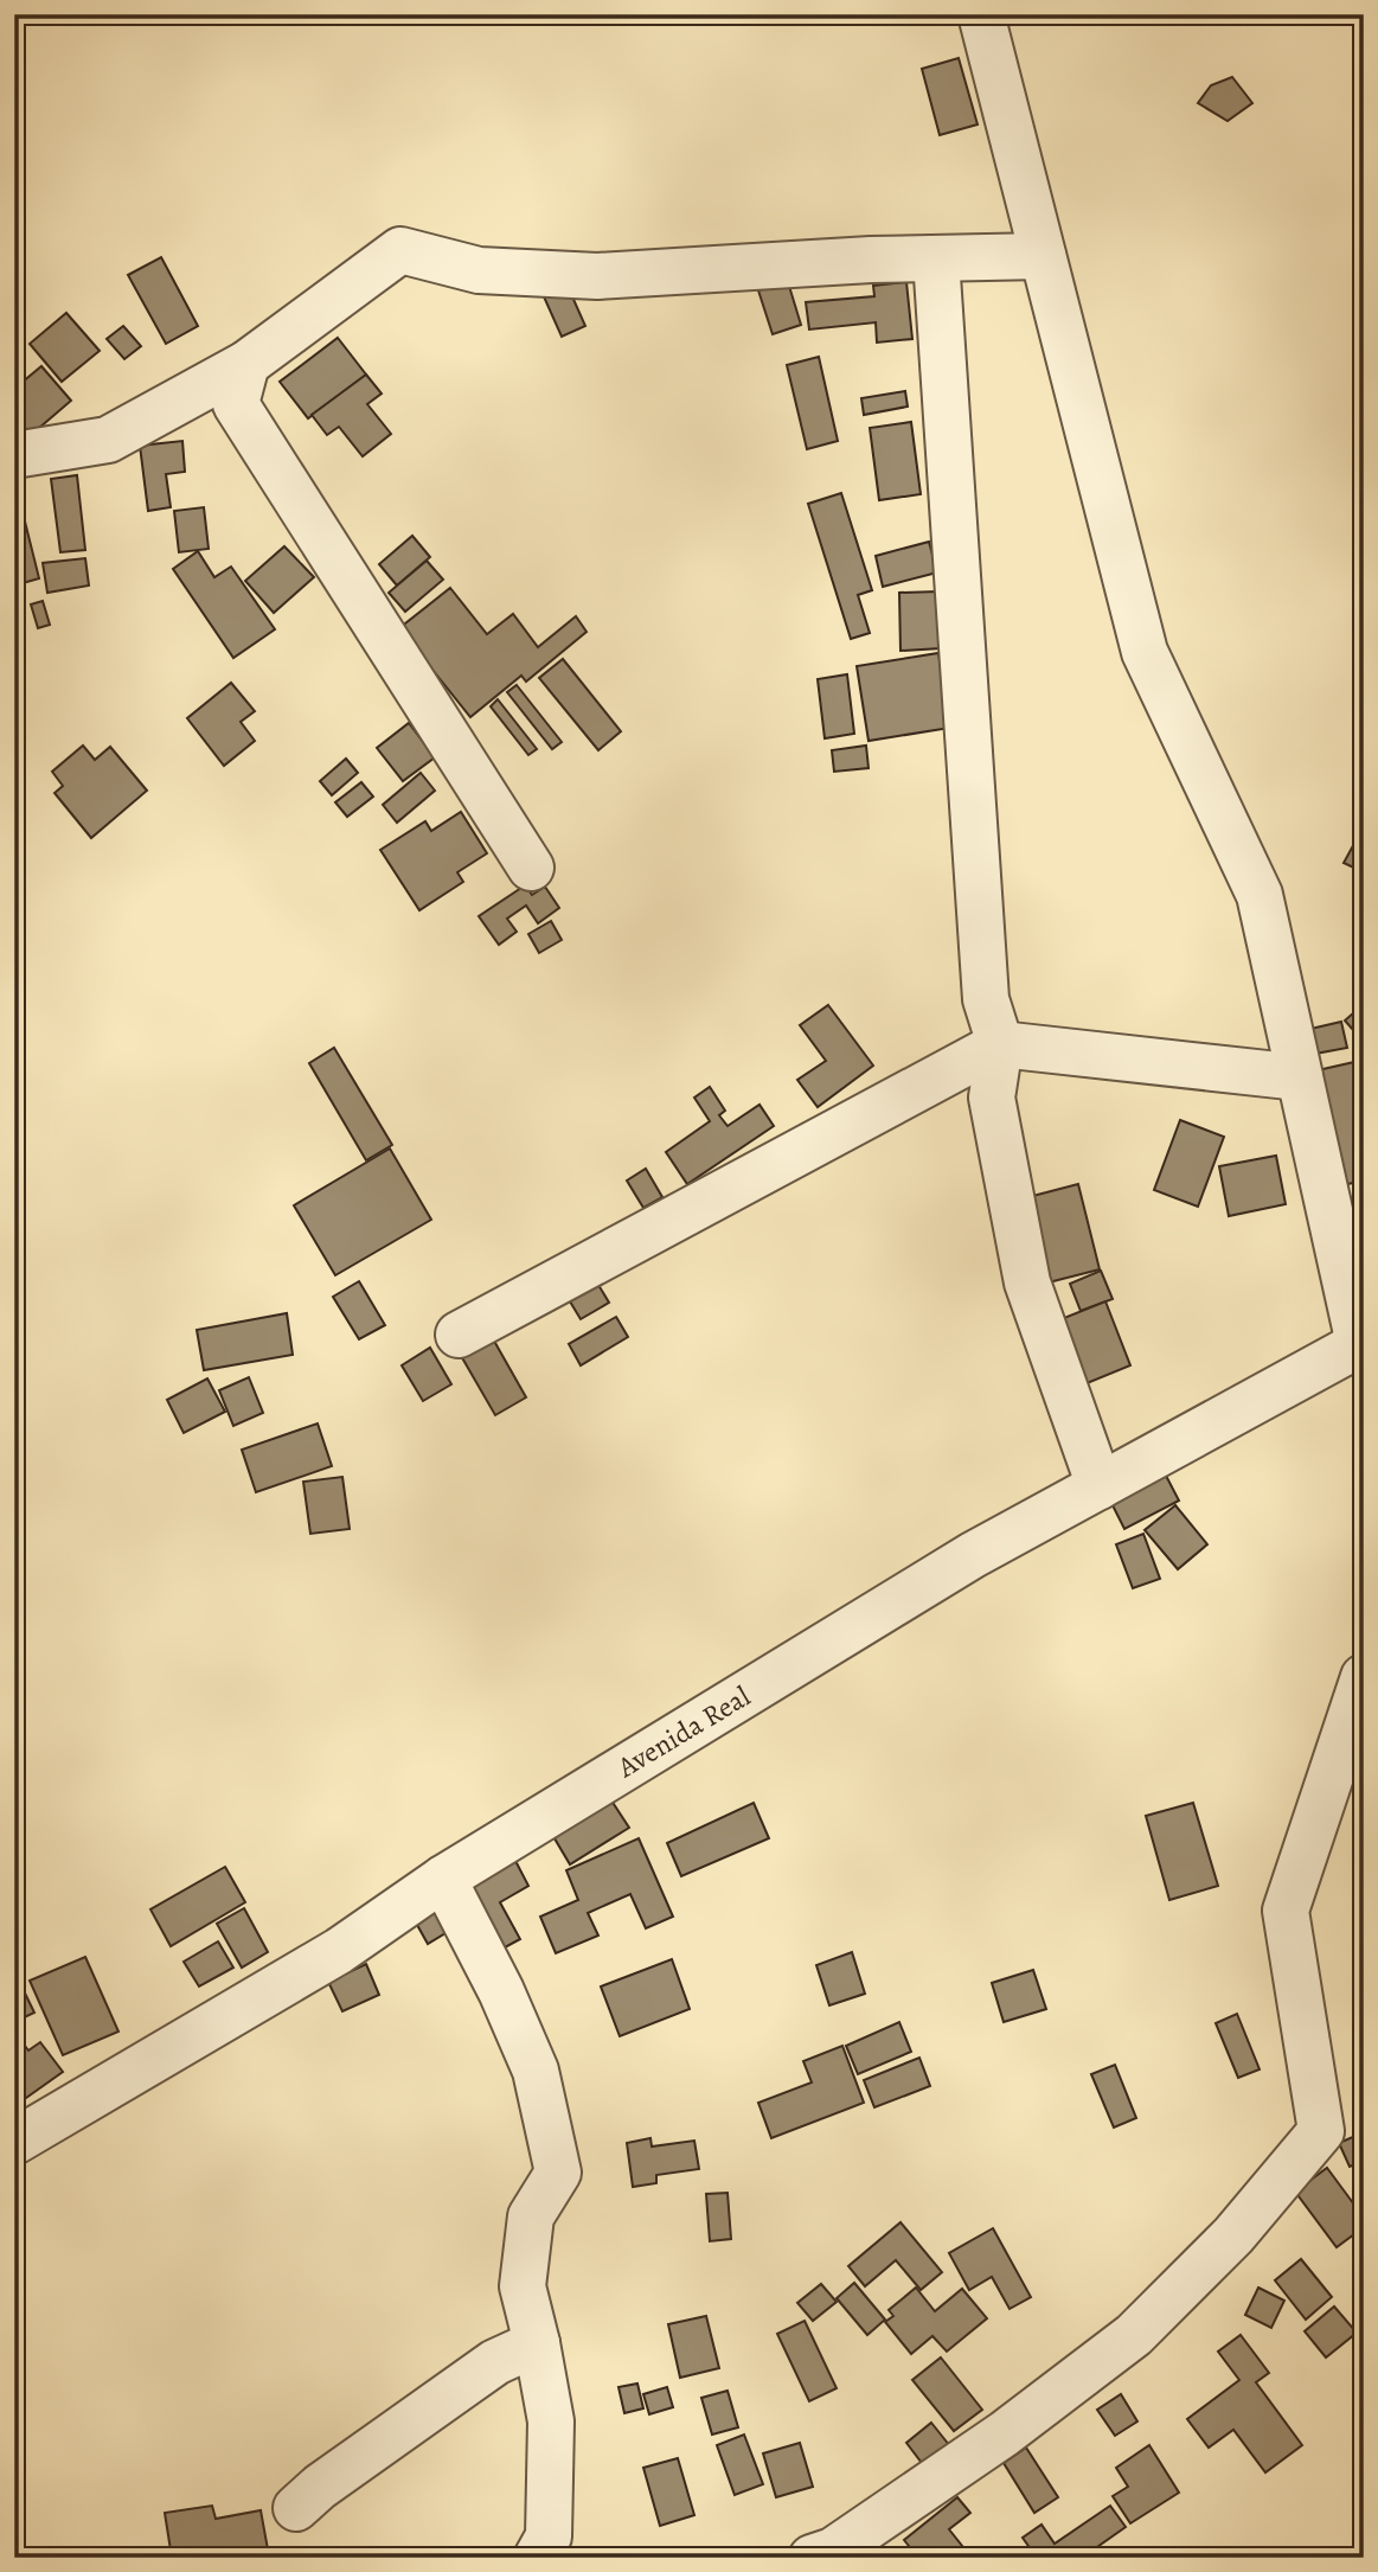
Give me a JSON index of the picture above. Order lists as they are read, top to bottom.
{
  "streets": {
    "street": ["Avenida Real"]
  }
}
